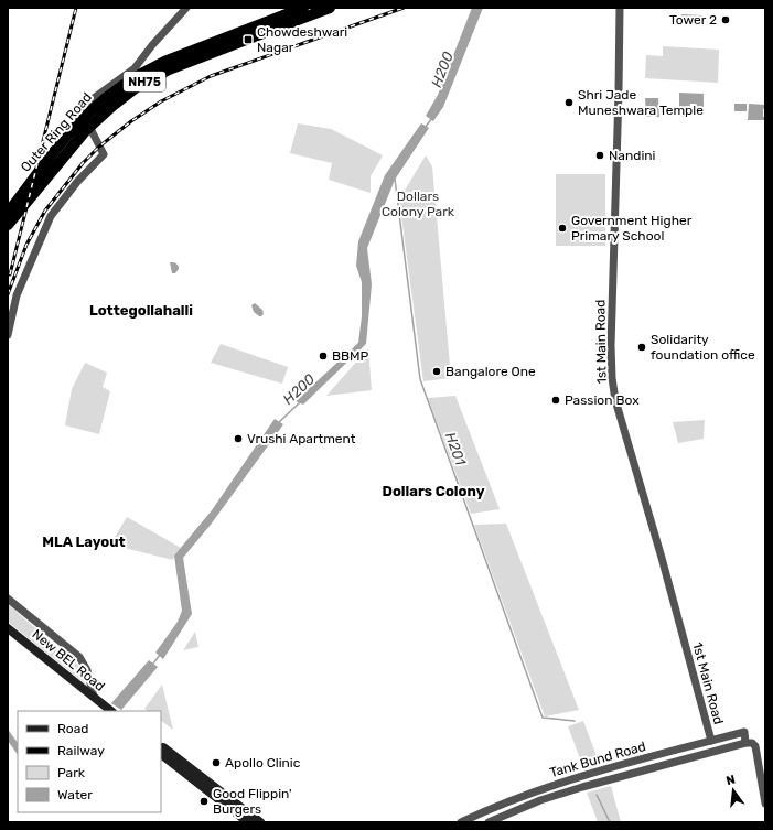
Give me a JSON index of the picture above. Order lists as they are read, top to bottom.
{
  "streets": {
    "highway": ["NH75", "Outer Ring Road"],
    "main road": ["New BEL Road"],
    "street": ["1st Main Road", "Tank Bund Road"]
  },
  "crossings": [
    ["1st Main Road", "Tank Bund Road"]
  ],
  "districts": ["Lottegollahalli", "Dollars Colony", "MLA Layout"],
  "water": ["H200", "H201"],
  "parks": ["Dollars Colony Park"],
  "places": {
    "other": [
      "Tower 2",
      "Shri Jade Muneshwara Temple",
      "Nandini",
      "Government Higher Primary School",
      "Solidarity foundation office",
      "BBMP",
      "Bangalore One",
      "Passion Box",
      "Vrushi Apartment",
      "Apollo Clinic",
      "Good Flippin' Burgers"
    ],
    "transit": ["Chowdeshwari Nagar"]
  },
  "legend": [
    "Road",
    "Railway",
    "Park",
    "Water"
  ],
  "north": "top"
}
